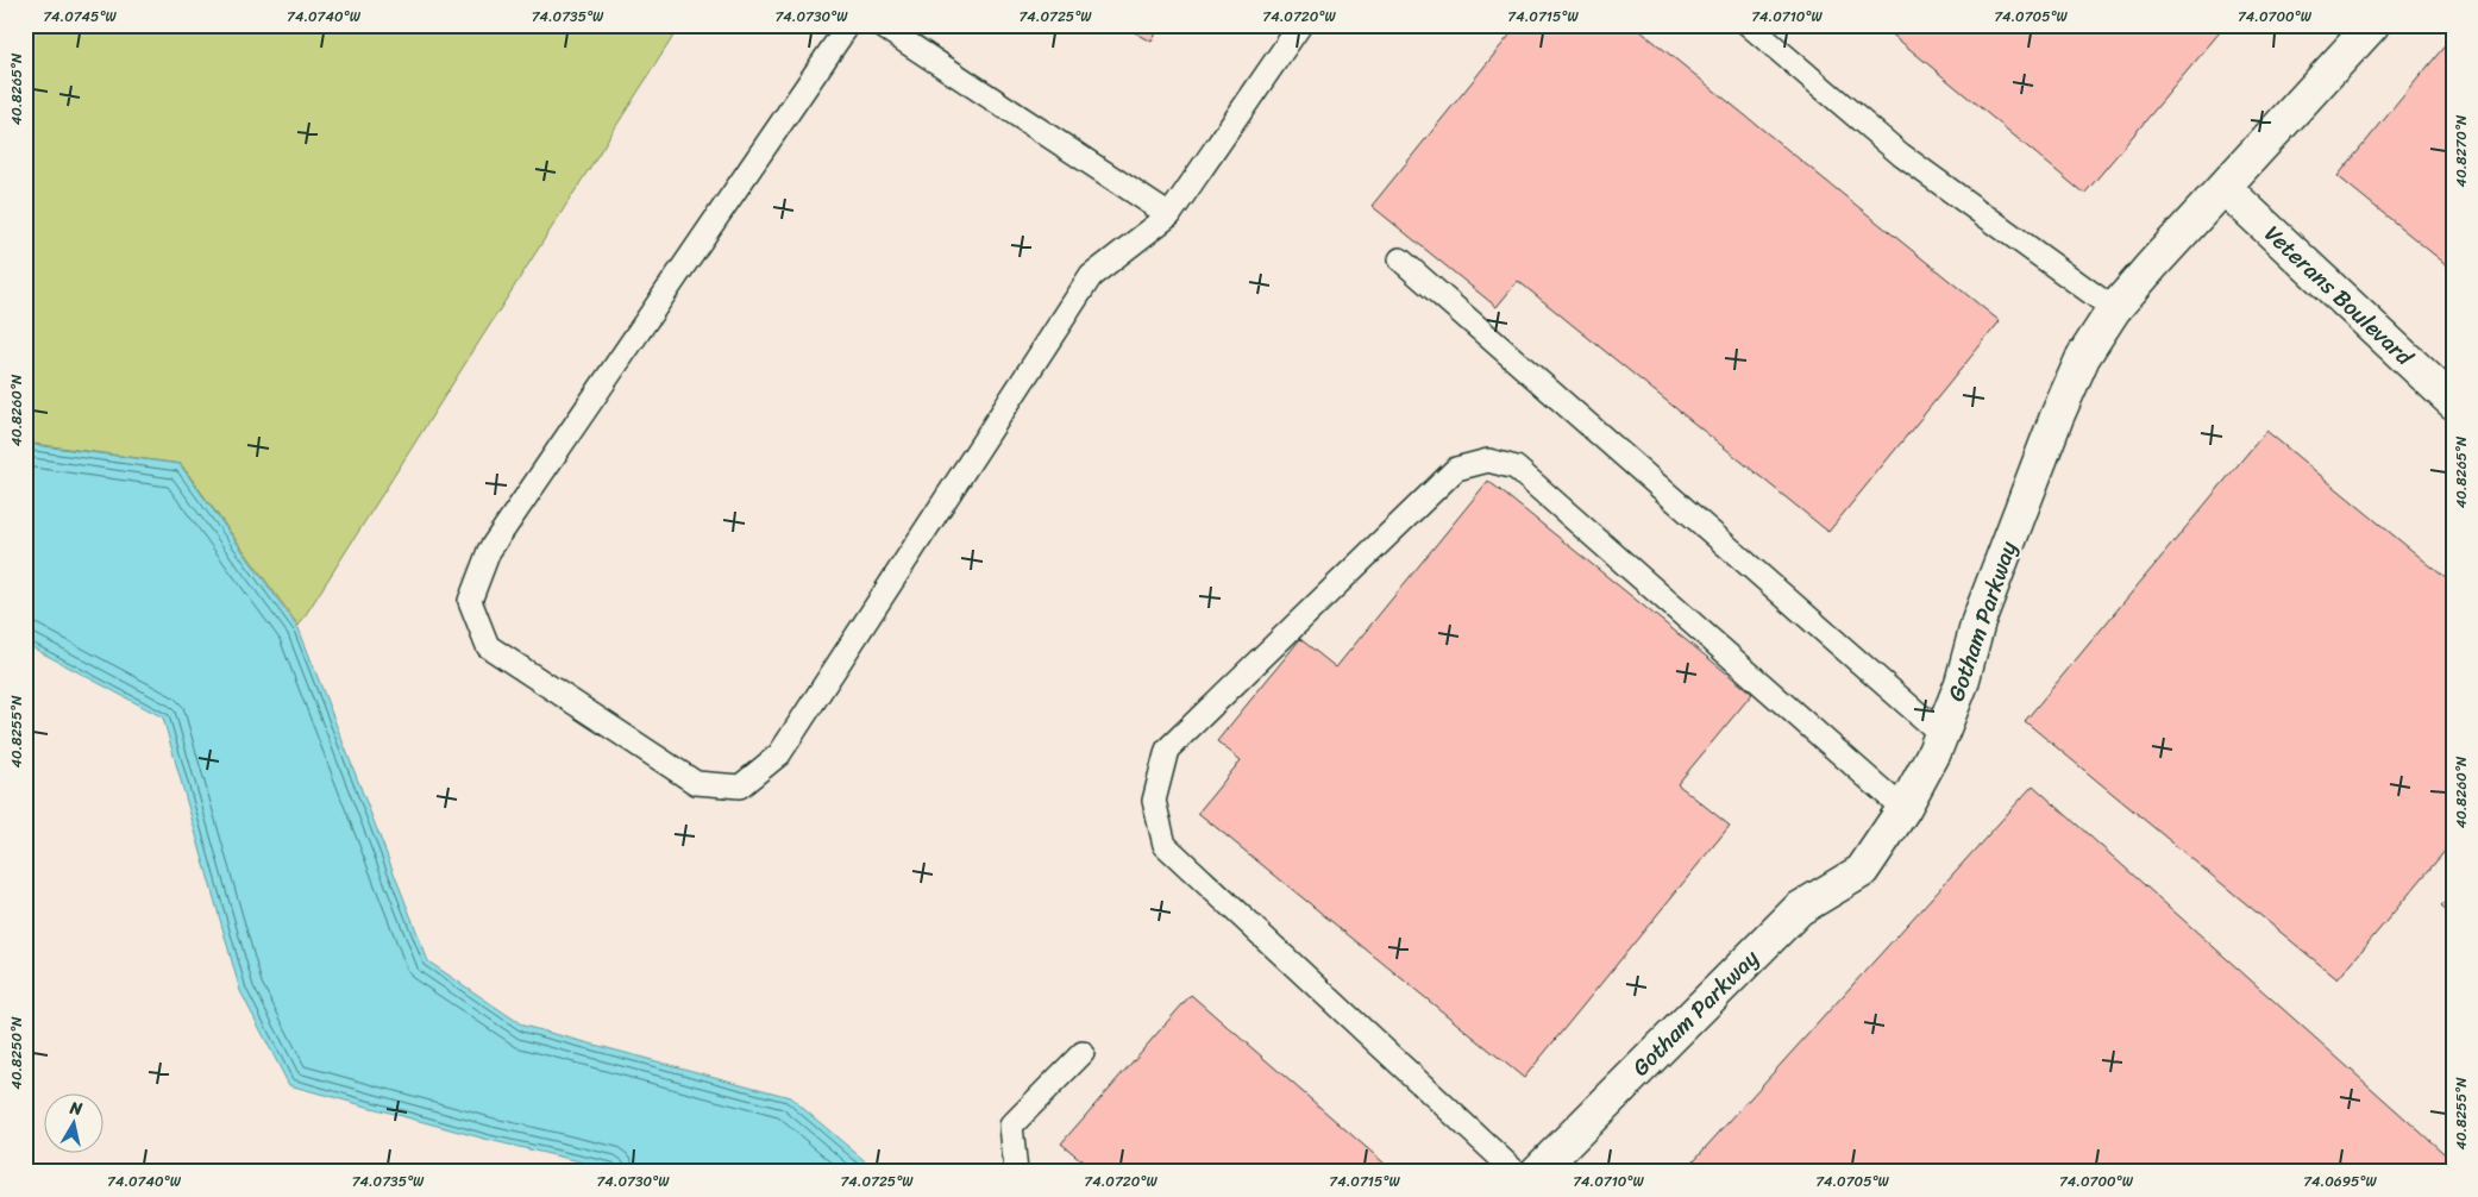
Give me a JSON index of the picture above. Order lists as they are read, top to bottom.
{
  "streets": {
    "street": ["Veterans Boulevard", "Gotham Parkway"]
  },
  "crossings": [
    ["Veterans Boulevard", "Gotham Parkway"]
  ],
  "north": "top",
  "coordinates": [
    "74.0745°W",
    "74.0740°W",
    "74.0735°W",
    "74.0730°W",
    "74.0725°W",
    "74.0720°W",
    "74.0715°W",
    "74.0710°W",
    "74.0705°W",
    "74.0700°W",
    "40.8265°N",
    "40.8270°N",
    "40.8260°N",
    "40.8255°N",
    "40.8250°N",
    "74.0695°W"
  ]
}
